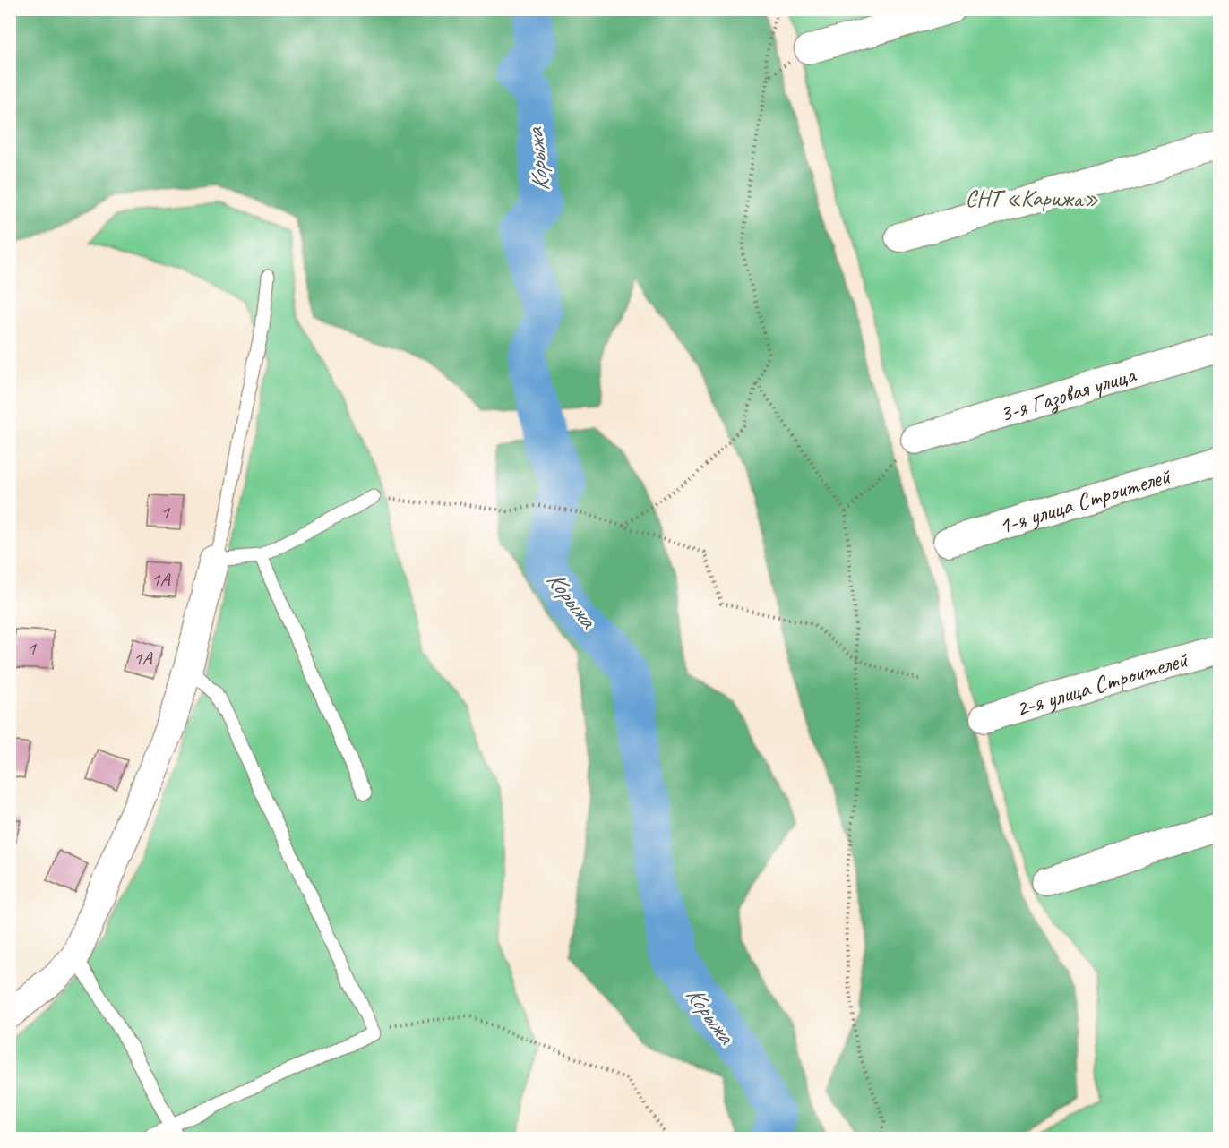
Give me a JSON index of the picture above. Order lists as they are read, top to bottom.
{
  "streets": {
    "street": ["3-я Газовая улица", "1-я улица Строителей", "2-я улица Строителей"]
  },
  "water": ["Корыжа"],
  "parks": ["СНТ «Карижа»"],
  "house_numbers": [
    "1",
    "1А",
    "1",
    "1А"
  ]
}
